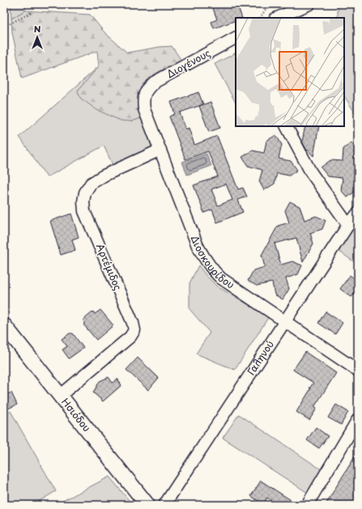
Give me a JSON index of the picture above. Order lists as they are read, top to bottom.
{
  "streets": {
    "street": [
      "Διογένους",
      "Διοσκουρίδου",
      "Αρτέμιδος",
      "Γαληνού",
      "Ησιόδου"
    ]
  },
  "crossings": [
    ["Διογένους", "Διοσκουρίδου"],
    ["Διοσκουρίδου", "Αρτέμιδος"],
    ["Διοσκουρίδου", "Γαληνού"],
    ["Αρτέμιδος", "Ησιόδου"]
  ],
  "north": "top"
}
